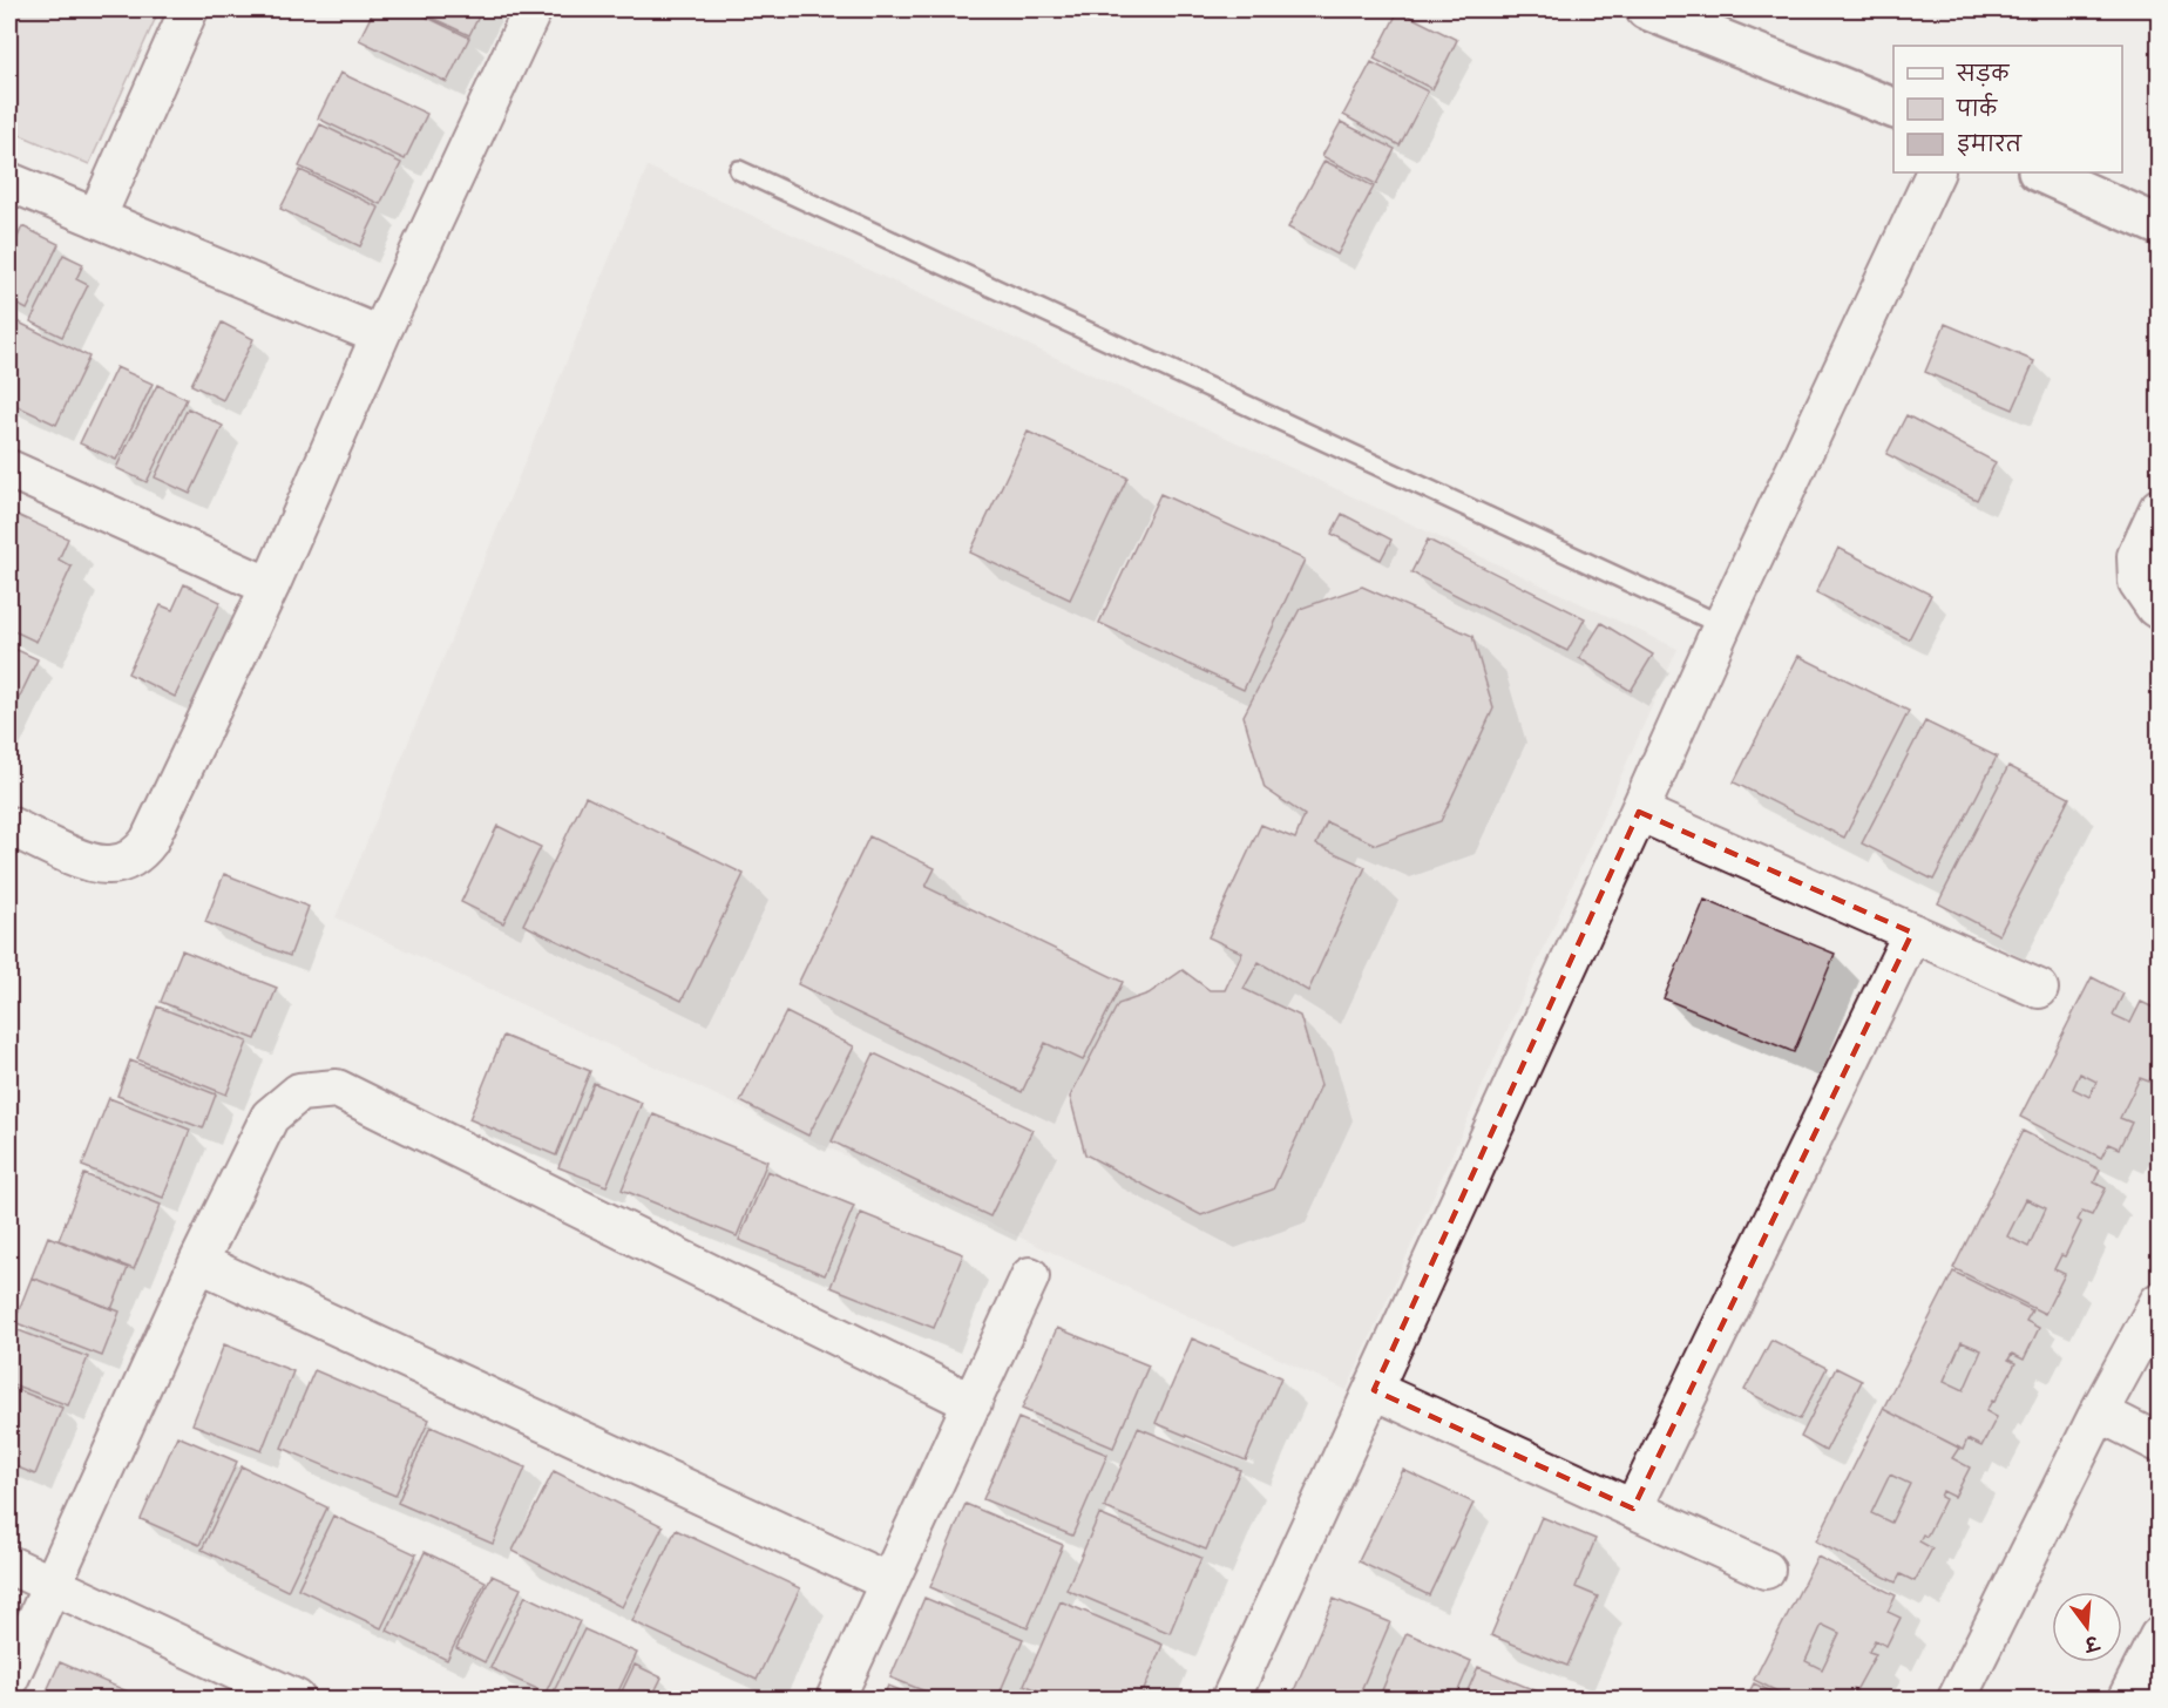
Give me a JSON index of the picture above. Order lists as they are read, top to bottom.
{
  "legend": ["सड़क", "पार्क", "इमारत"],
  "north": "bottom"
}
